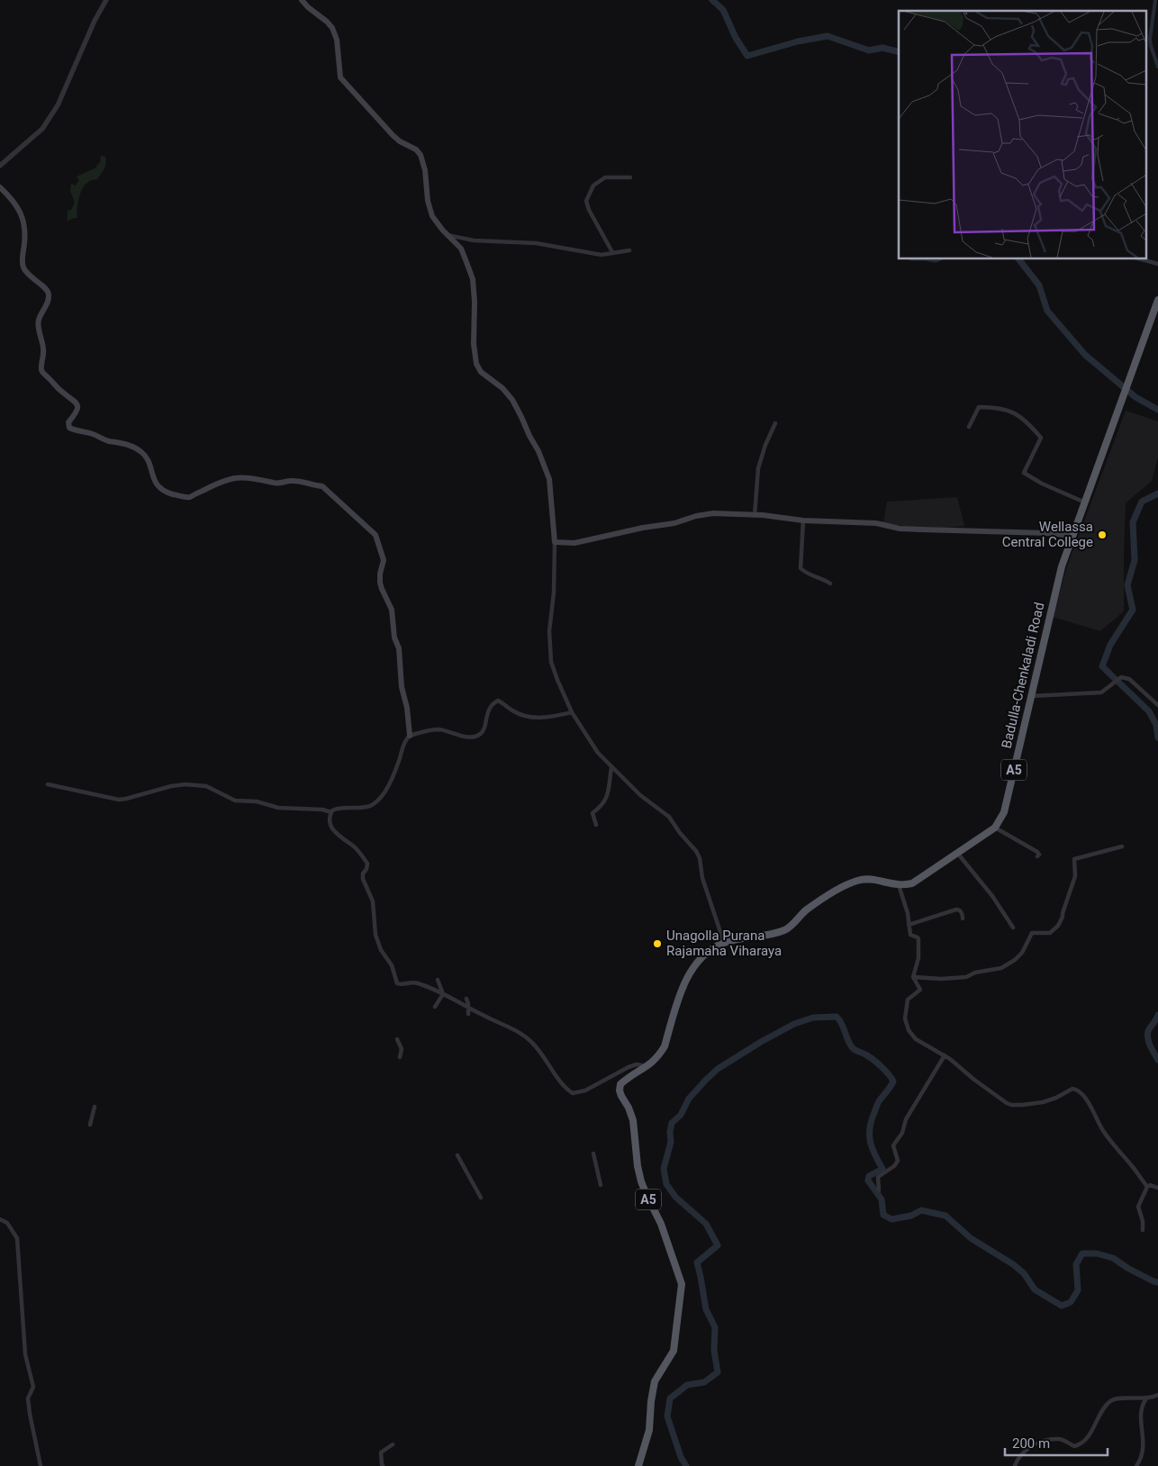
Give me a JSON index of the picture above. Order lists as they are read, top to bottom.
{
  "streets": {
    "highway": ["Badulla-Chenkaladi Road", "A5"]
  },
  "places": ["Wellassa Central College", "Unagolla Purana Rajamaha Viharaya"],
  "scale_bar": "200 m"
}
